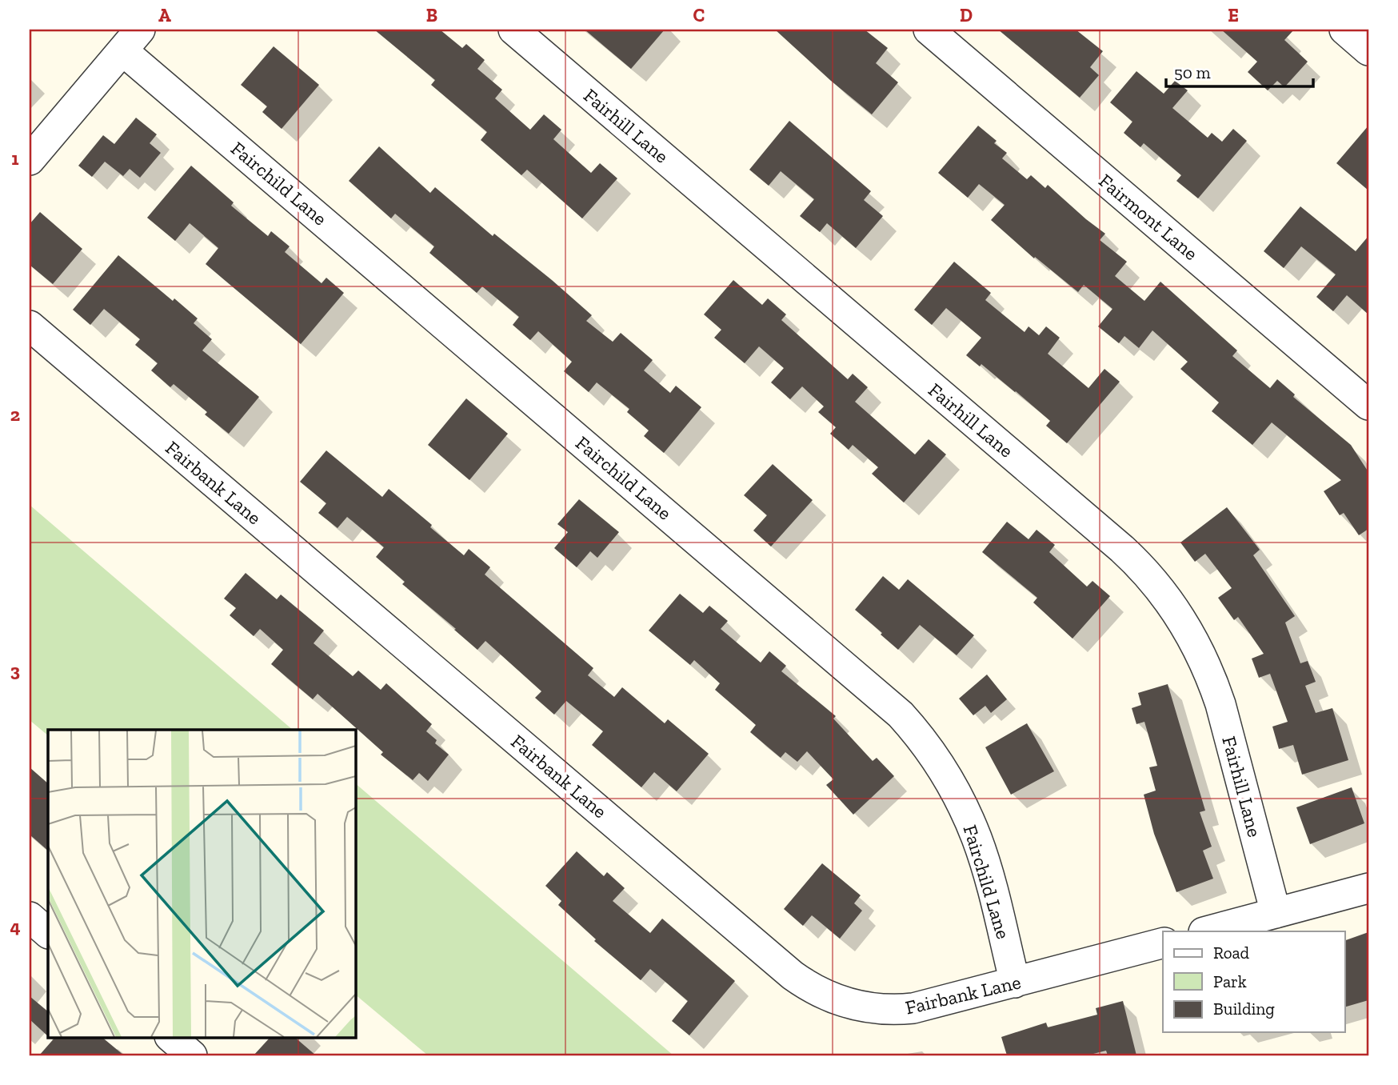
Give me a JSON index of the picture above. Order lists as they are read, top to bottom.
{
  "streets": {
    "street": [
      "Fairhill Lane",
      "Fairchild Lane",
      "Fairmont Lane",
      "Fairbank Lane"
    ]
  },
  "crossings": [
    ["Fairchild Lane", "Fairbank Lane"]
  ],
  "legend": ["Road", "Park", "Building"],
  "scale_bar": "50 m",
  "grid": {
    "columns": [
      "A",
      "B",
      "C",
      "D",
      "E"
    ],
    "rows": [
      "1",
      "2",
      "3",
      "4"
    ]
  }
}
